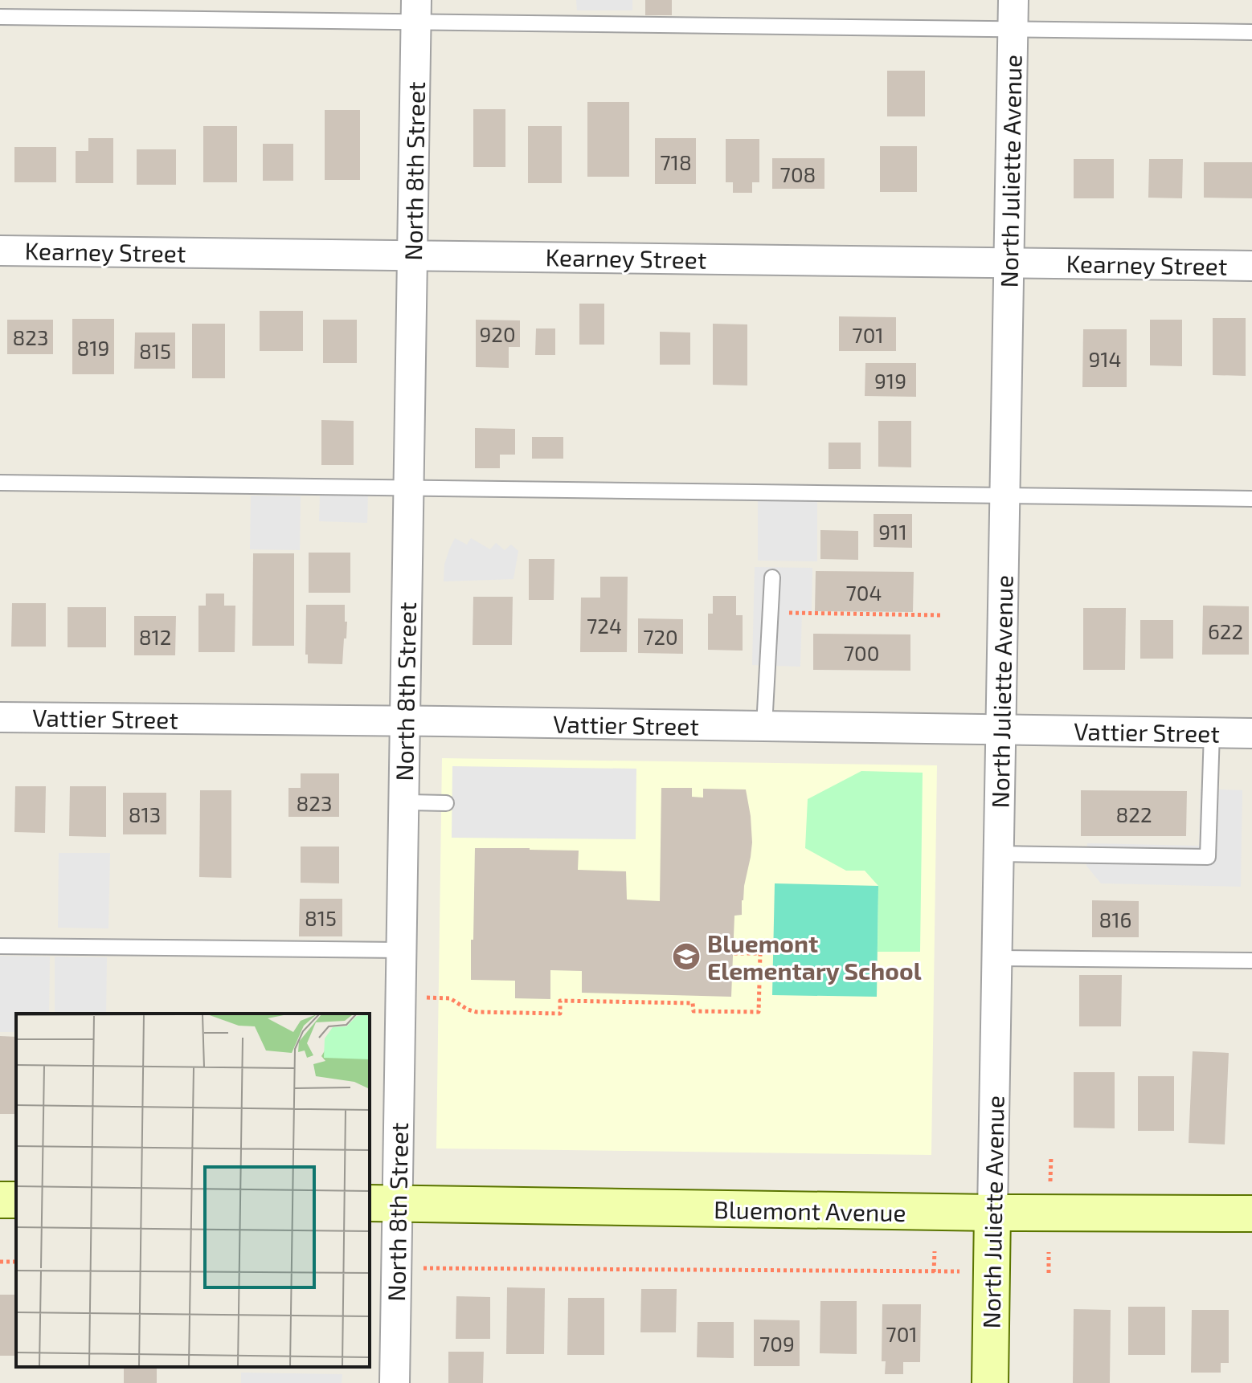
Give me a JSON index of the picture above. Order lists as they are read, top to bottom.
{
  "streets": {
    "main road": ["North Juliette Avenue", "Bluemont Avenue"],
    "street": ["North 8th Street", "Kearney Street", "Vattier Street"]
  },
  "crossings": [
    ["North 8th Street", "Kearney Street"],
    ["North 8th Street", "Vattier Street"],
    ["North 8th Street", "Bluemont Avenue"],
    ["North Juliette Avenue", "Kearney Street"],
    ["North Juliette Avenue", "Vattier Street"],
    ["North Juliette Avenue", "Bluemont Avenue"]
  ],
  "places": {
    "school or university": ["Bluemont Elementary School"]
  },
  "house_numbers": [
    "718",
    "708",
    "920",
    "701",
    "823",
    "819",
    "815",
    "914",
    "919",
    "911",
    "704",
    "724",
    "622",
    "812",
    "720",
    "700",
    "823",
    "813",
    "822",
    "815",
    "816",
    "701",
    "709"
  ]
}
